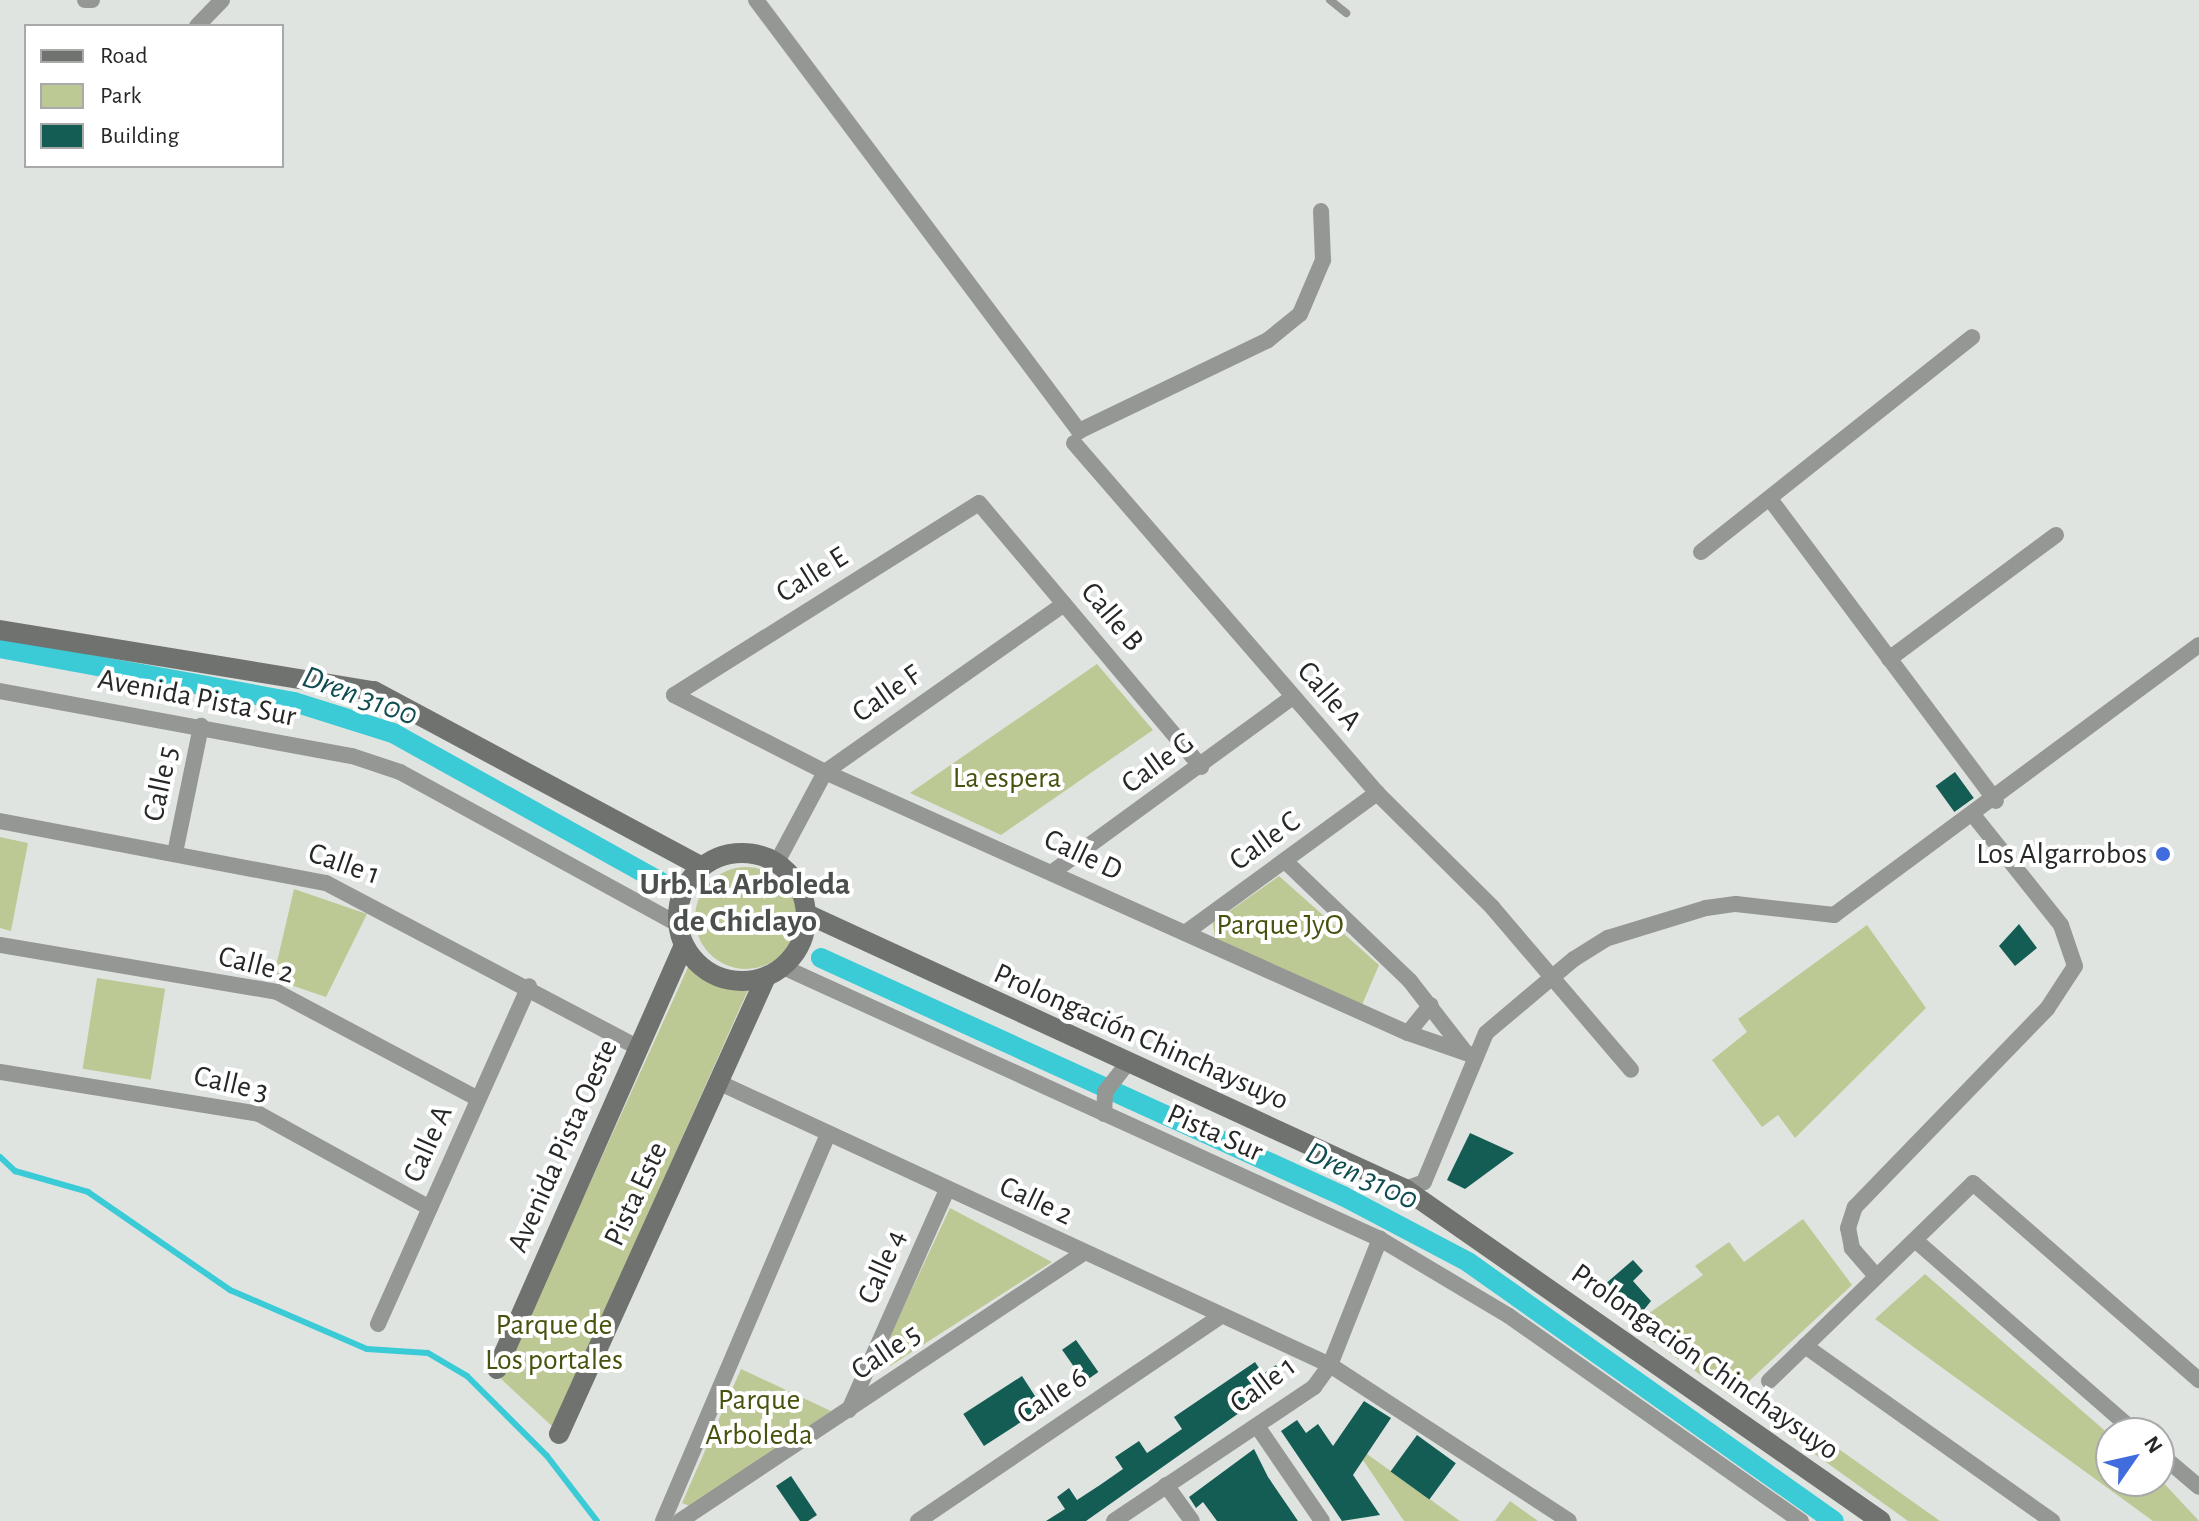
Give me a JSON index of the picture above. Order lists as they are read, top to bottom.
{
  "streets": {
    "street": [
      "Calle E",
      "Calle B",
      "Calle F",
      "Calle A",
      "Avenida Pista Sur",
      "Calle G",
      "Calle 5",
      "Calle C",
      "Calle D",
      "Calle 1",
      "Calle 2",
      "Prolongación Chinchaysuyo",
      "Calle 3",
      "Pista Sur",
      "Avenida Pista Oeste",
      "Pista Este",
      "Calle 4",
      "Calle 6"
    ]
  },
  "crossings": [
    ["Calle E", "Calle B"],
    ["Calle E", "Calle D"],
    ["Calle B", "Calle F"],
    ["Calle B", "Calle G"],
    ["Calle F", "Avenida Pista Sur"],
    ["Calle F", "Calle D"],
    ["Calle F", "Prolongación Chinchaysuyo"],
    ["Calle F", "Pista Sur"],
    ["Calle F", "Avenida Pista Oeste"],
    ["Calle F", "Pista Este"],
    ["Calle A", "Calle G"],
    ["Calle A", "Calle C"],
    ["Calle A", "Calle 1"],
    ["Calle A", "Calle 2"],
    ["Calle A", "Calle 3"],
    ["Avenida Pista Sur", "Calle 5"],
    ["Avenida Pista Sur", "Prolongación Chinchaysuyo"],
    ["Avenida Pista Sur", "Pista Sur"],
    ["Avenida Pista Sur", "Avenida Pista Oeste"],
    ["Avenida Pista Sur", "Pista Este"],
    ["Calle G", "Calle D"],
    ["Calle 5", "Calle 1"],
    ["Calle 5", "Calle 2"],
    ["Calle 5", "Calle 4"],
    ["Calle C", "Calle D"],
    ["Calle 1", "Calle 2"],
    ["Calle 1", "Pista Sur"],
    ["Calle 1", "Avenida Pista Oeste"],
    ["Calle 2", "Pista Este"],
    ["Calle 2", "Calle 4"],
    ["Calle 2", "Calle 6"],
    ["Prolongación Chinchaysuyo", "Pista Sur"],
    ["Prolongación Chinchaysuyo", "Avenida Pista Oeste"],
    ["Prolongación Chinchaysuyo", "Pista Este"],
    ["Pista Sur", "Avenida Pista Oeste"],
    ["Pista Sur", "Pista Este"],
    ["Avenida Pista Oeste", "Pista Este"]
  ],
  "districts": ["Urb. La Arboleda de Chiclayo"],
  "water": ["Dren 3100"],
  "parks": [
    "La espera",
    "Parque JyO",
    "Parque de Los portales",
    "Parque Arboleda"
  ],
  "places": ["Los Algarrobos"],
  "legend": ["Road", "Park", "Building"],
  "north": "top right"
}
